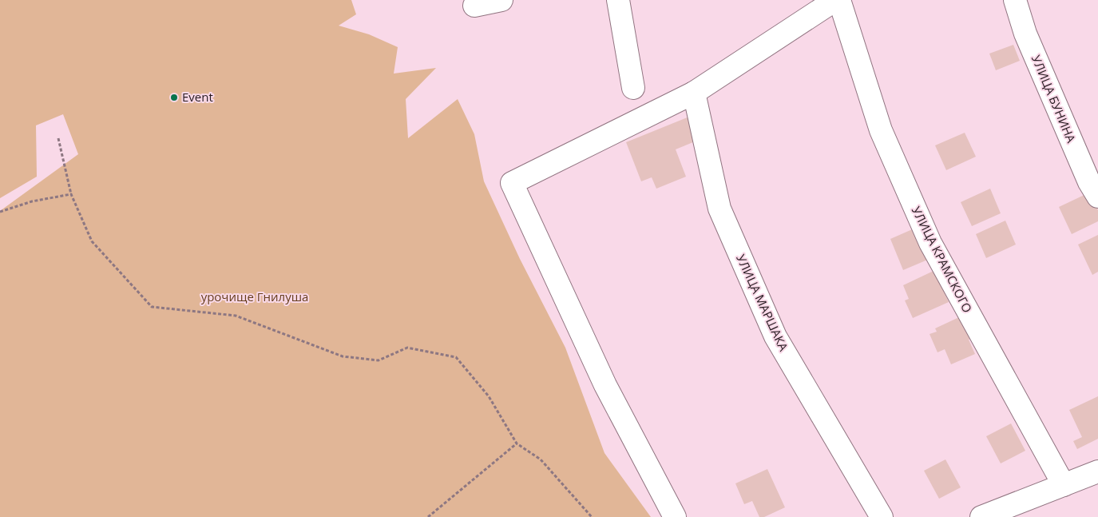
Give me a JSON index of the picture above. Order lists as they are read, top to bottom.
{
  "streets": {
    "lane": ["УЛИЦА БУНИНА", "УЛИЦА КРАМСКОГО", "УЛИЦА МАРШАКА"]
  },
  "parks": ["урочище Гнилуша"],
  "places": ["Event"]
}
